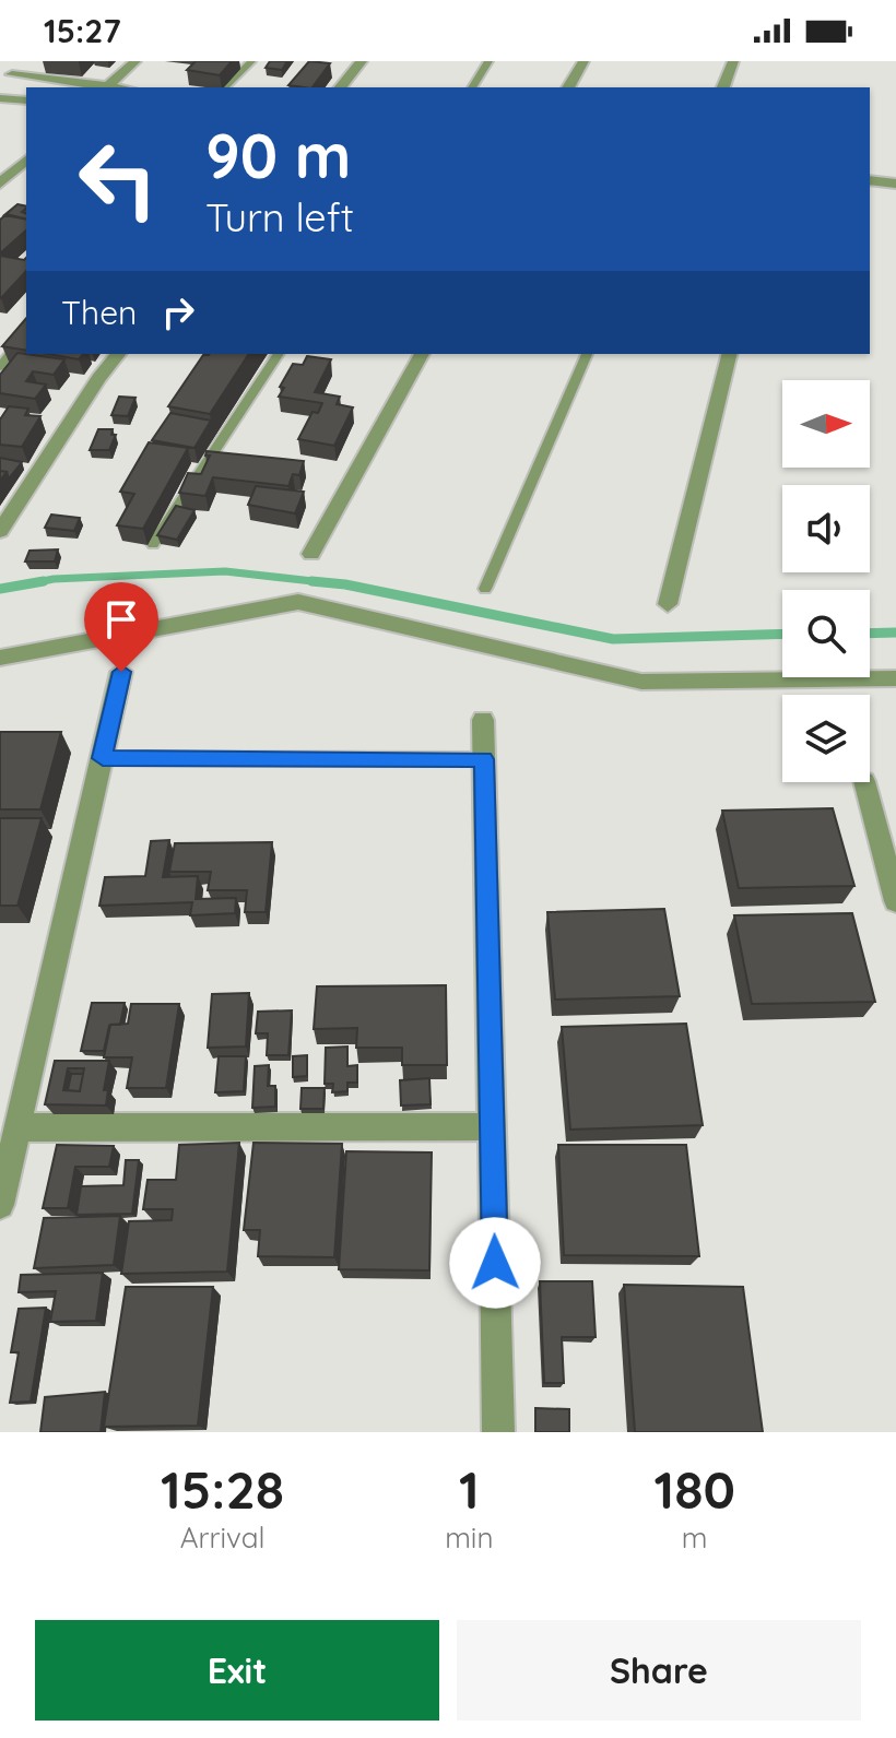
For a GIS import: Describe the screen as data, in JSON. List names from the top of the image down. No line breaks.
{"north":"right","page":{"status":"15:27","turn":["90 m","Turn left"],"then":"Then","eta":["15:28","Arrival","1","min","180","m"],"buttons":["Exit","Share"]}}
